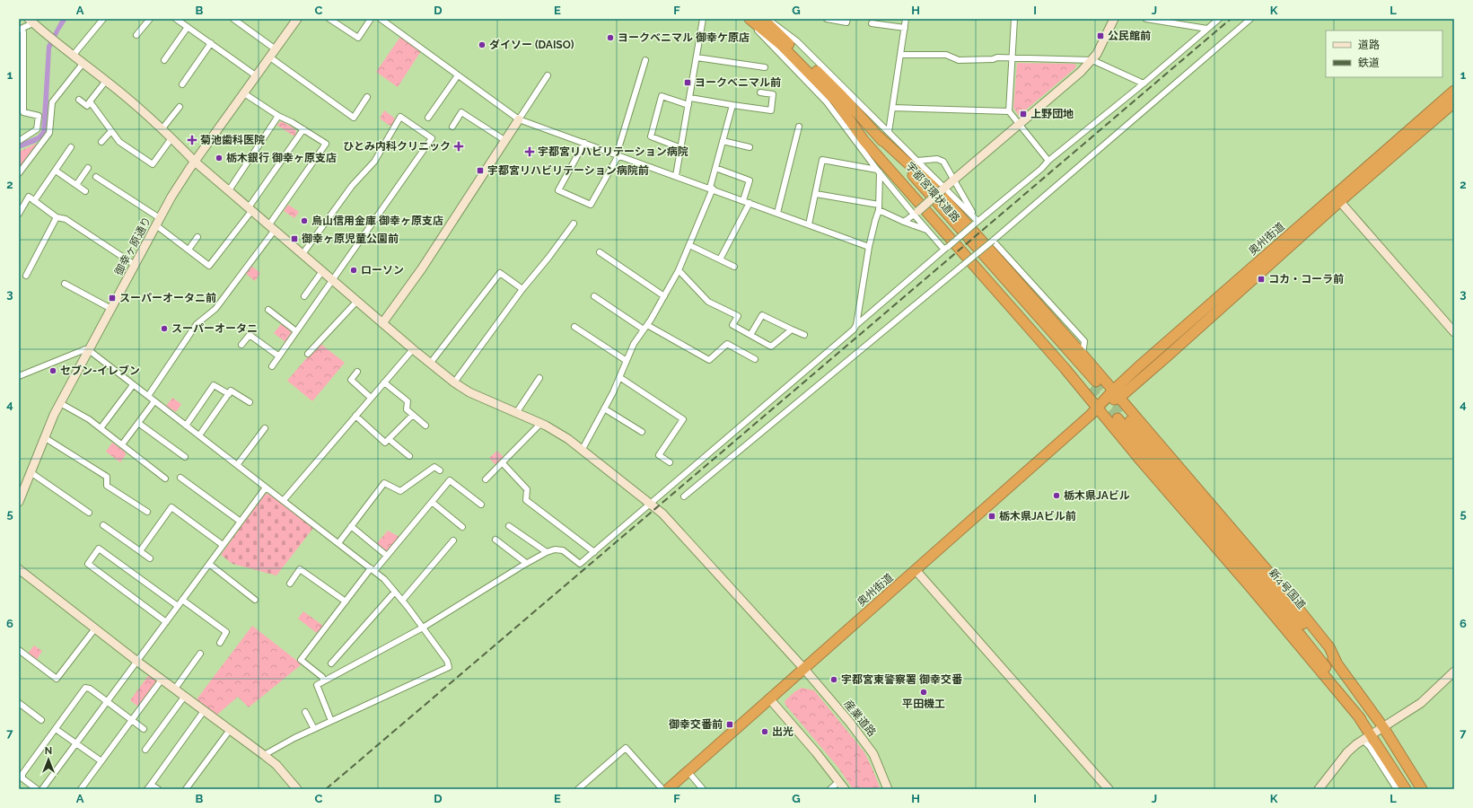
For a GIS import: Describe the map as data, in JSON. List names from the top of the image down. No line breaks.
{"streets":{"highway":["宇都宮環状道路","奥州街道","新4号国道"],"street":["御幸ヶ原通り","産業道路"]},"crossings":[["奥州街道","産業道路"],["御幸ヶ原通り","産業道路"]],"places":{"transit":["公民館前","ヨークベニマル前","上野団地","宇都宮リハビリテーション病院前","御幸ヶ原児童公園前","コカ・コーラ前","スーパーオータニ前","栃木県JAビル前","御幸交番前"],"other":["ヨークベニマル 御幸ケ原店","ダイソー (DAISO)","栃木銀行 御幸ヶ原支店","烏山信用金庫 御幸ヶ原支店","ローソン","スーパーオータニ","セブン-イレブン","栃木県JAビル","宇都宮東警察署 御幸交番","平田機工","出光"],"health":["菊池歯科医院","ひとみ内科クリニック","宇都宮リハビリテーション病院"]},"legend":["道路","鉄道"],"north":"top","grid":{"columns":["A","B","C","D","E","F","G","H","I","J","K","L"],"rows":["1","2","3","4","5","6","7"]}}
